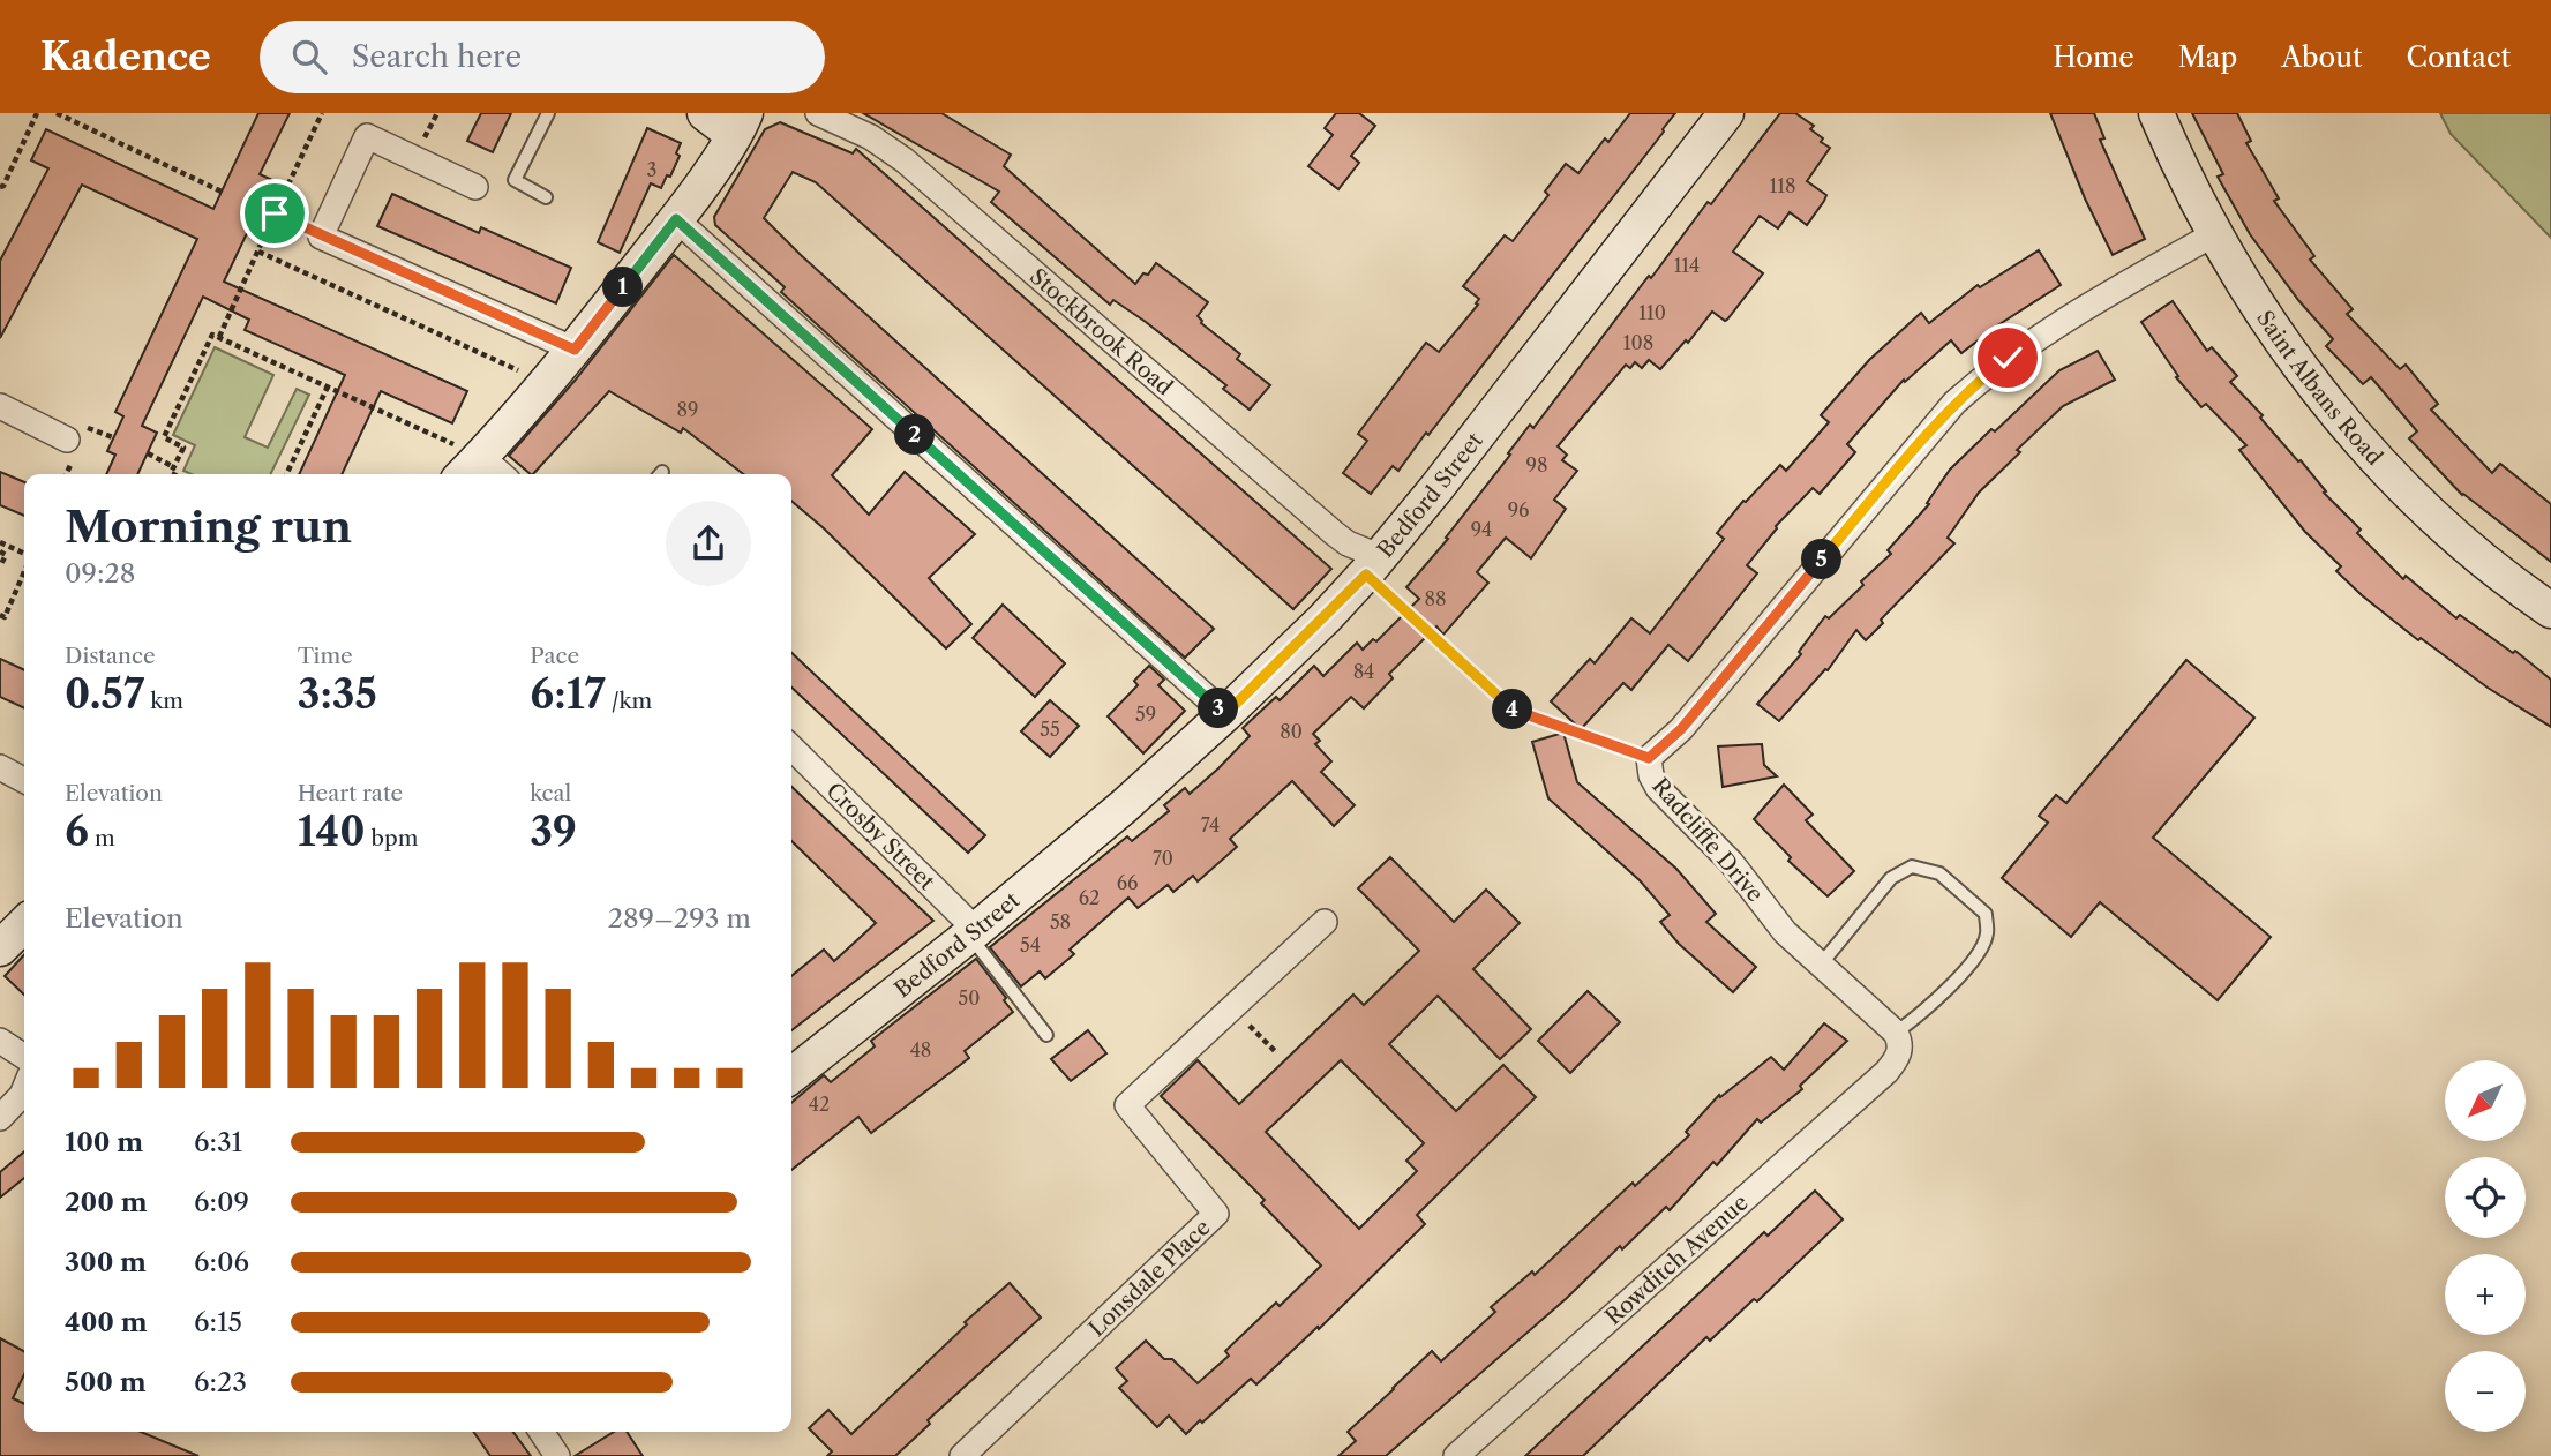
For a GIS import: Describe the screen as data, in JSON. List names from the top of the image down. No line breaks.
{"streets":{"street":["Stockbrook Road","Saint Albans Road","Bedford Street","Crosby Street","Radcliffe Drive","Rowditch Avenue","Lonsdale Place"]},"crossings":[["Stockbrook Road","Bedford Street"],["Saint Albans Road","Radcliffe Drive"],["Bedford Street","Crosby Street"],["Radcliffe Drive","Rowditch Avenue"]],"house_numbers":["3","118","114","110","108","89","98","96","94","88","84","59","55","80","74","70","66","62","58","54","50","48","42"],"north":"bottom left","page":{"header":"Kadence","search":"Search here","nav":["Home","Map","About","Contact"],"pins":["1","2","5","3","4"],"heading":["Morning run","09:28"],"stats":[["Distance","0.57 km"],["Time","3:35"],["Pace","6:17 /km"],["Elevation","6 m"],["Heart rate","140 bpm"],["kcal","39"]],"chart":["Elevation","289–293 m"],"map_buttons":["+","−"],"list":[{"name":"100 m","note":"6:31"},{"name":"200 m","note":"6:09"},{"name":"300 m","note":"6:06"},{"name":"400 m","note":"6:15"},{"name":"500 m","note":"6:23"}]}}
